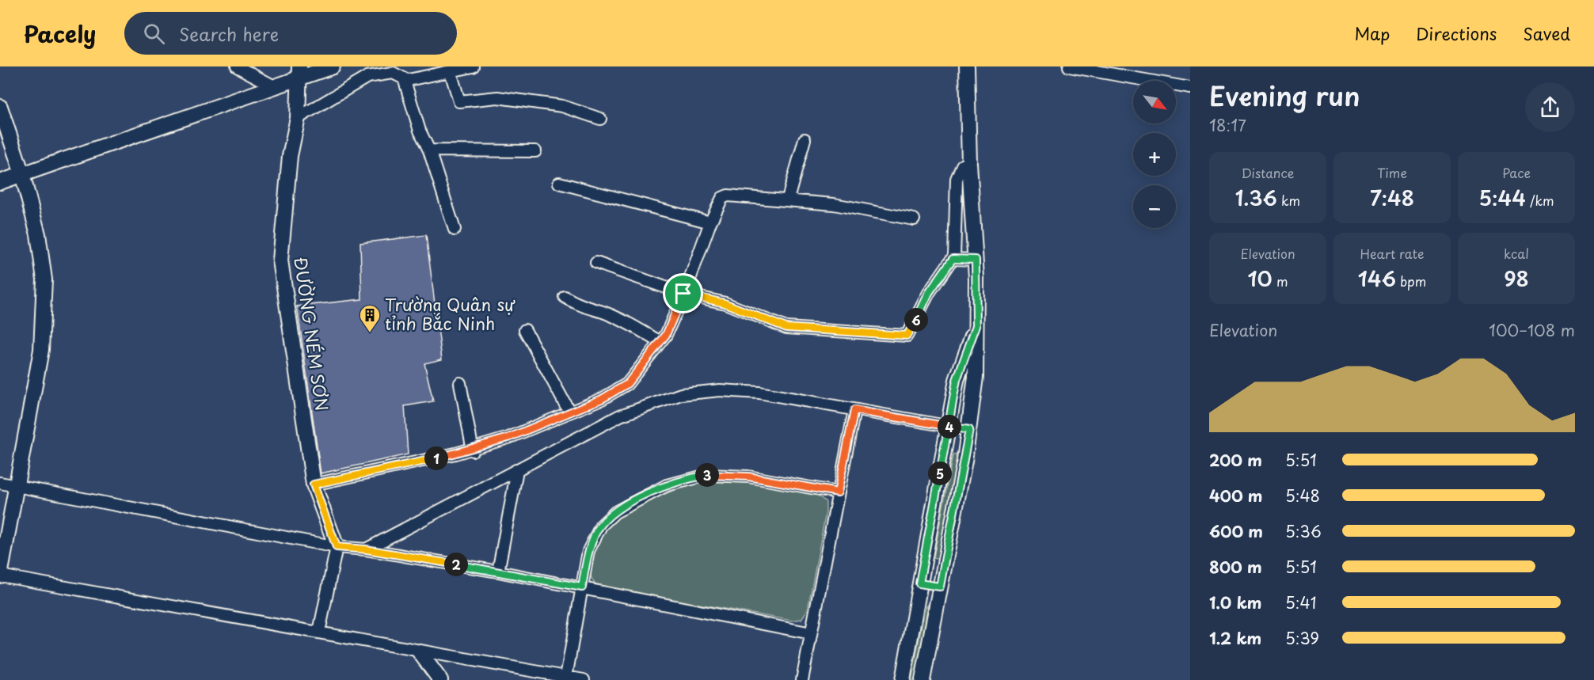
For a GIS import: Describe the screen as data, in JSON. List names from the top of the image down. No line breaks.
{"streets":{"street":["ĐƯỜNG NÉM SƠN"]},"places":{"building":["Trường Quân sự tỉnh Bắc Ninh"]},"north":"bottom right","page":{"header":"Pacely","search":"Search here","nav":["Map","Directions","Saved"],"heading":["Evening run","18:17"],"map_buttons":["+","−"],"stats":[["Distance","1.36 km"],["Time","7:48"],["Pace","5:44 /km"],["Elevation","10 m"],["Heart rate","146 bpm"],["kcal","98"]],"pins":["6","4","1","5","3","2"],"chart":["Elevation","100–108 m"],"list":[{"name":"200 m","note":"5:51"},{"name":"400 m","note":"5:48"},{"name":"600 m","note":"5:36"},{"name":"800 m","note":"5:51"},{"name":"1.0 km","note":"5:41"},{"name":"1.2 km","note":"5:39"}]}}
